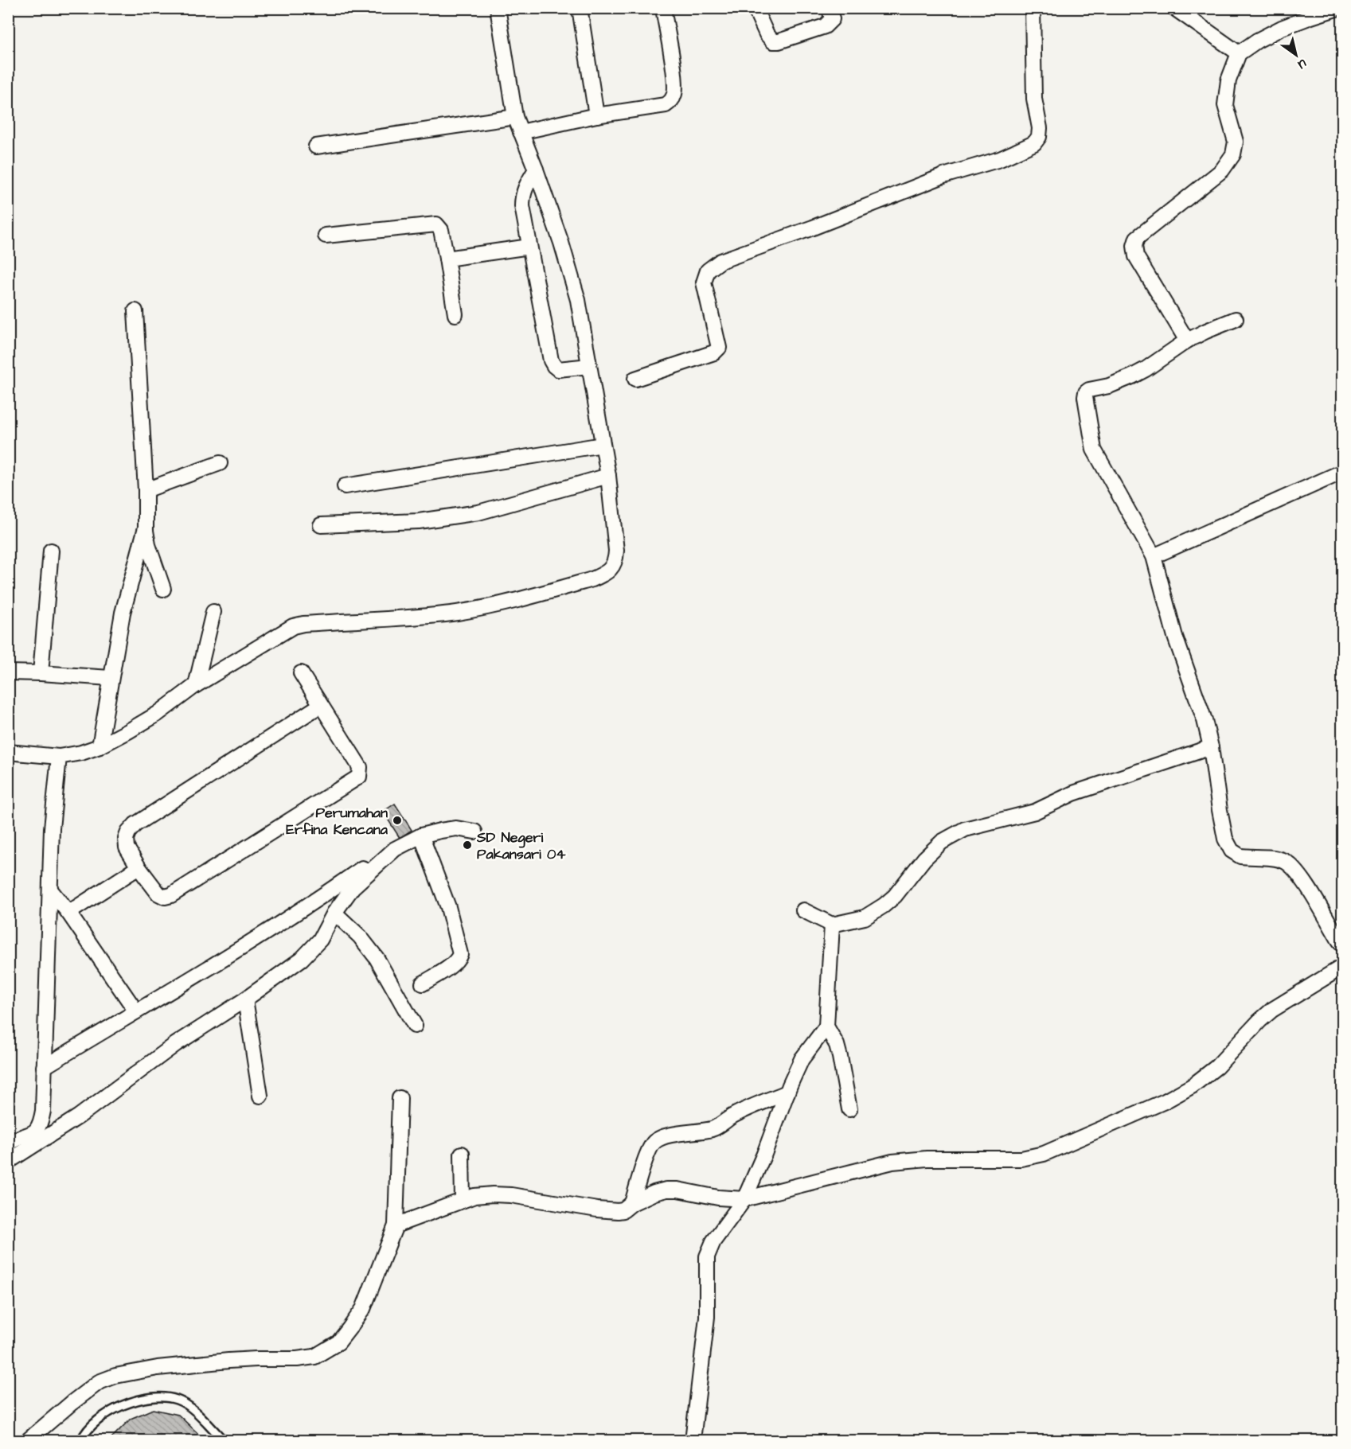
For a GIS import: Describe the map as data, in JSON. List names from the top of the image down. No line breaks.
{"places":["Perumahan Erfina Kencana","SD Negeri Pakansari 04"],"north":"bottom right"}
